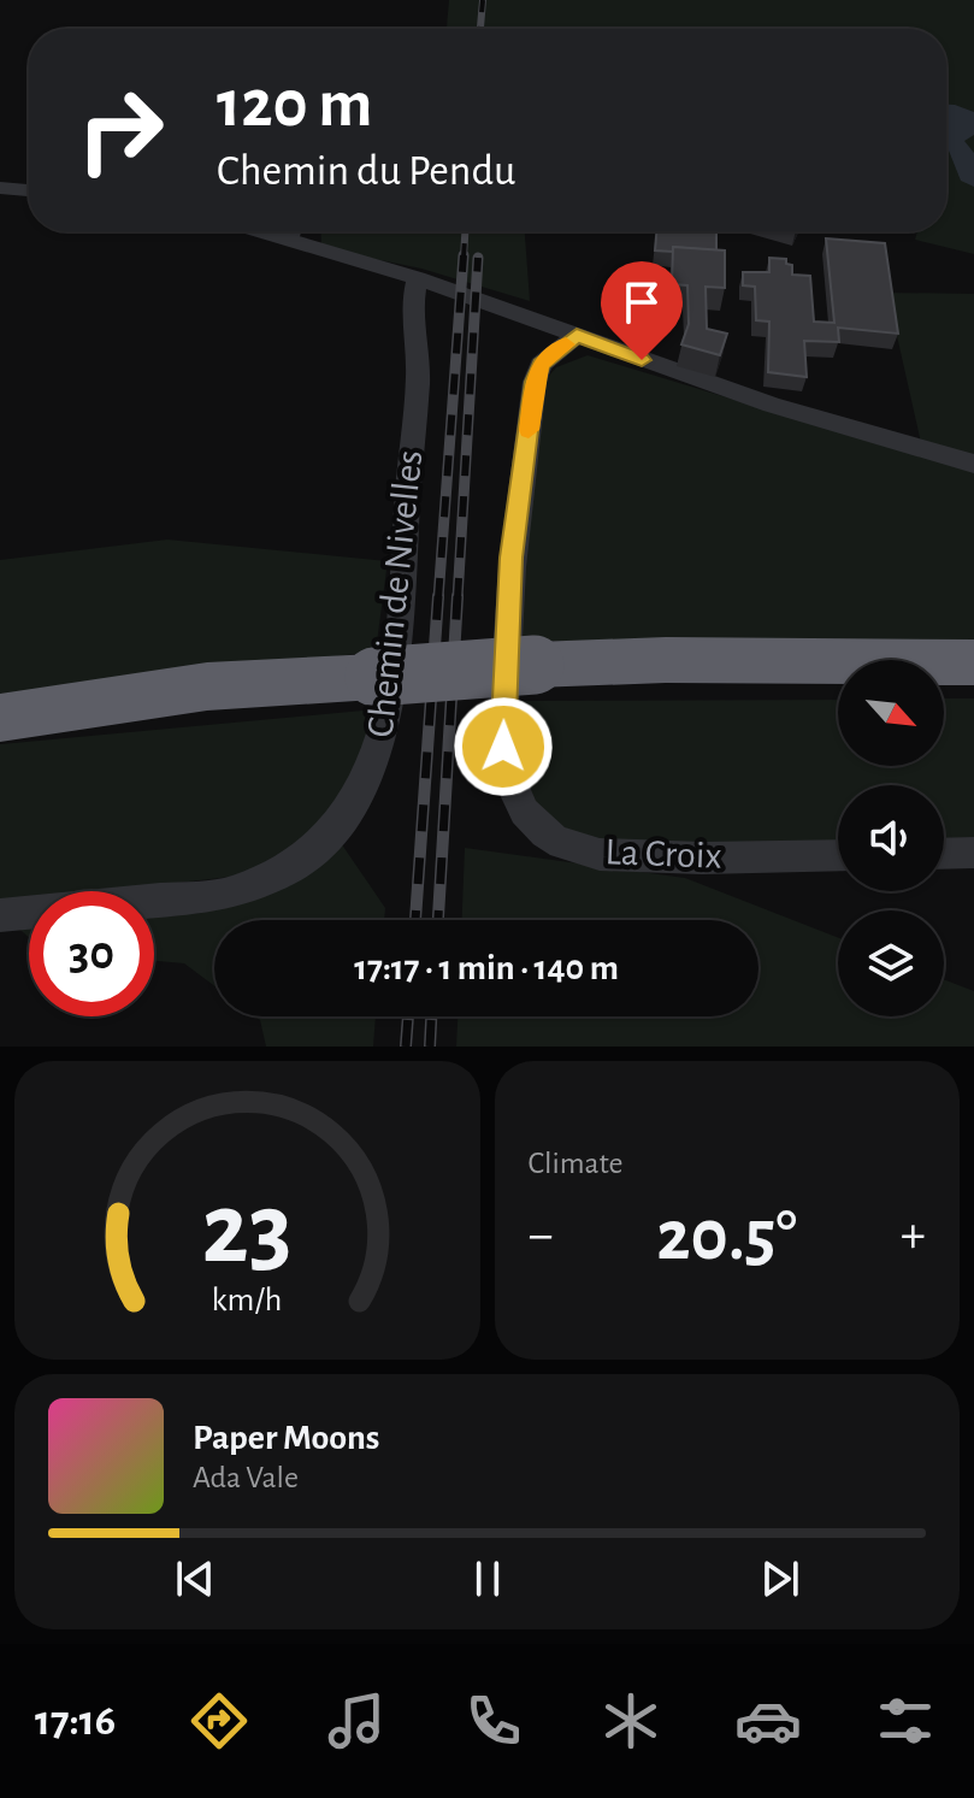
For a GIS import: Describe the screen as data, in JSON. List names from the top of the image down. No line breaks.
{"streets":{"street":["Chemin de Nivelles","La Croix"]},"north":"bottom right","page":{"turn":["120 m","Chemin du Pendu"],"limit":"30","trip":"17:17 · 1 min · 140 m","tile":"Climate","heat":["−","20.5°","+"],"song":["Paper Moons","Ada Vale"],"tabs":"17:16","gauge":["23","km/h"]}}
